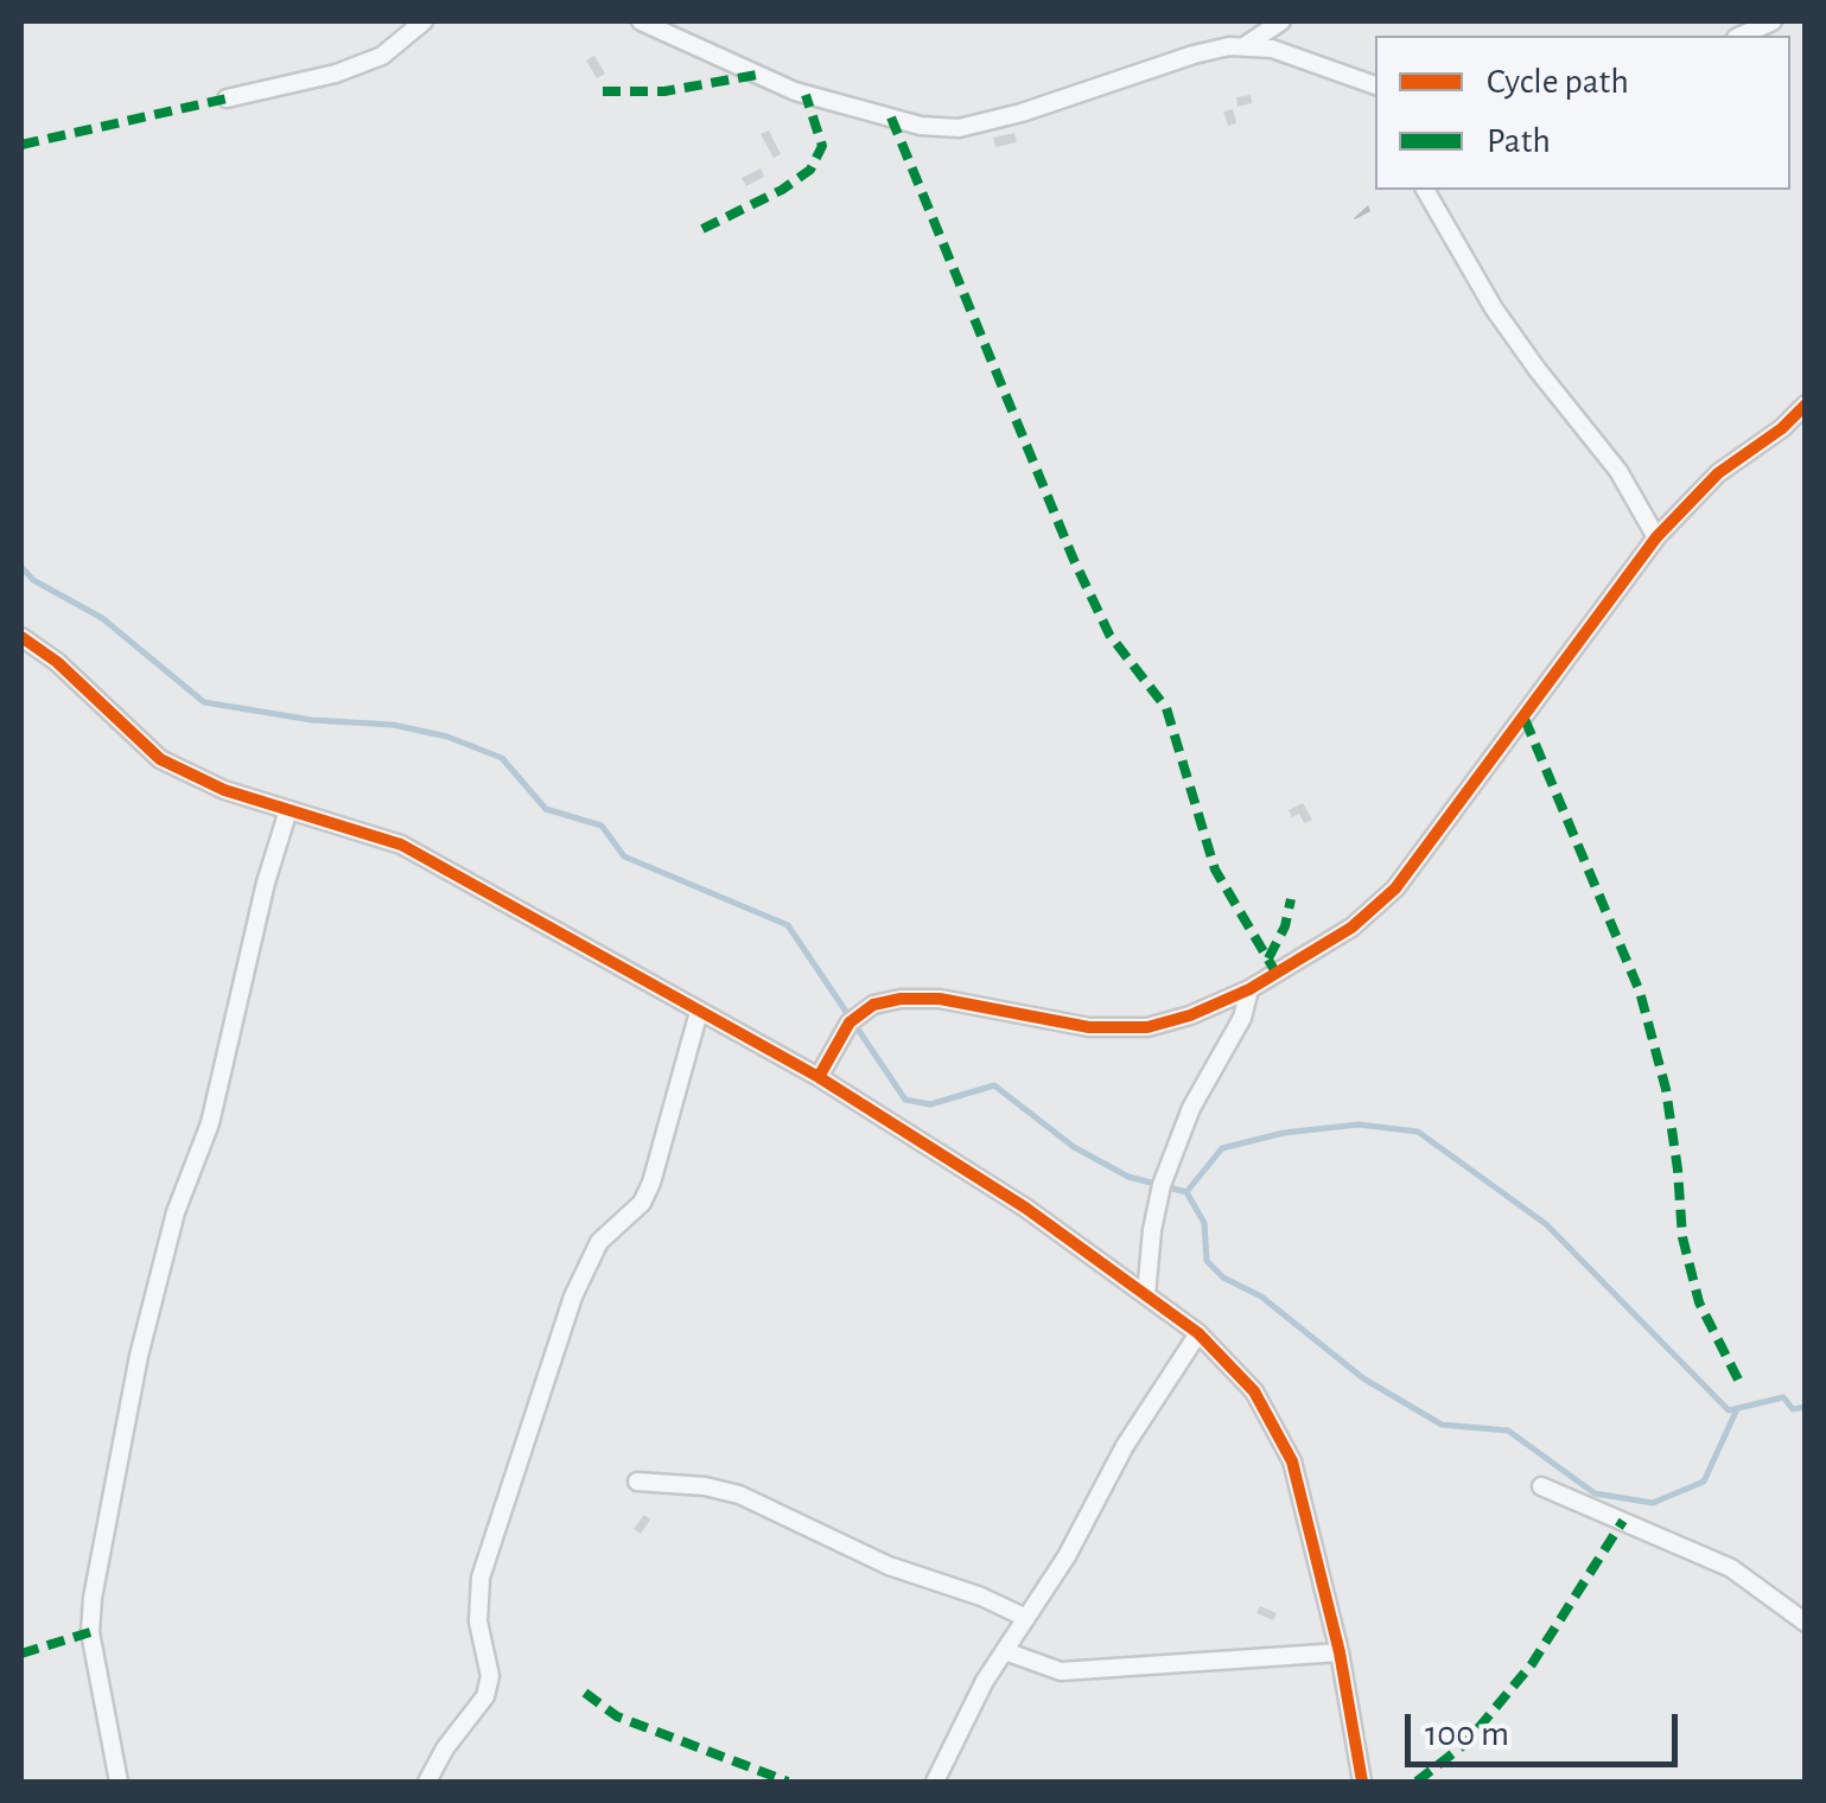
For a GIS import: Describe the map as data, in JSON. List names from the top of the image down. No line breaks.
{"legend":["Cycle path","Path"],"scale_bar":"100 m"}
